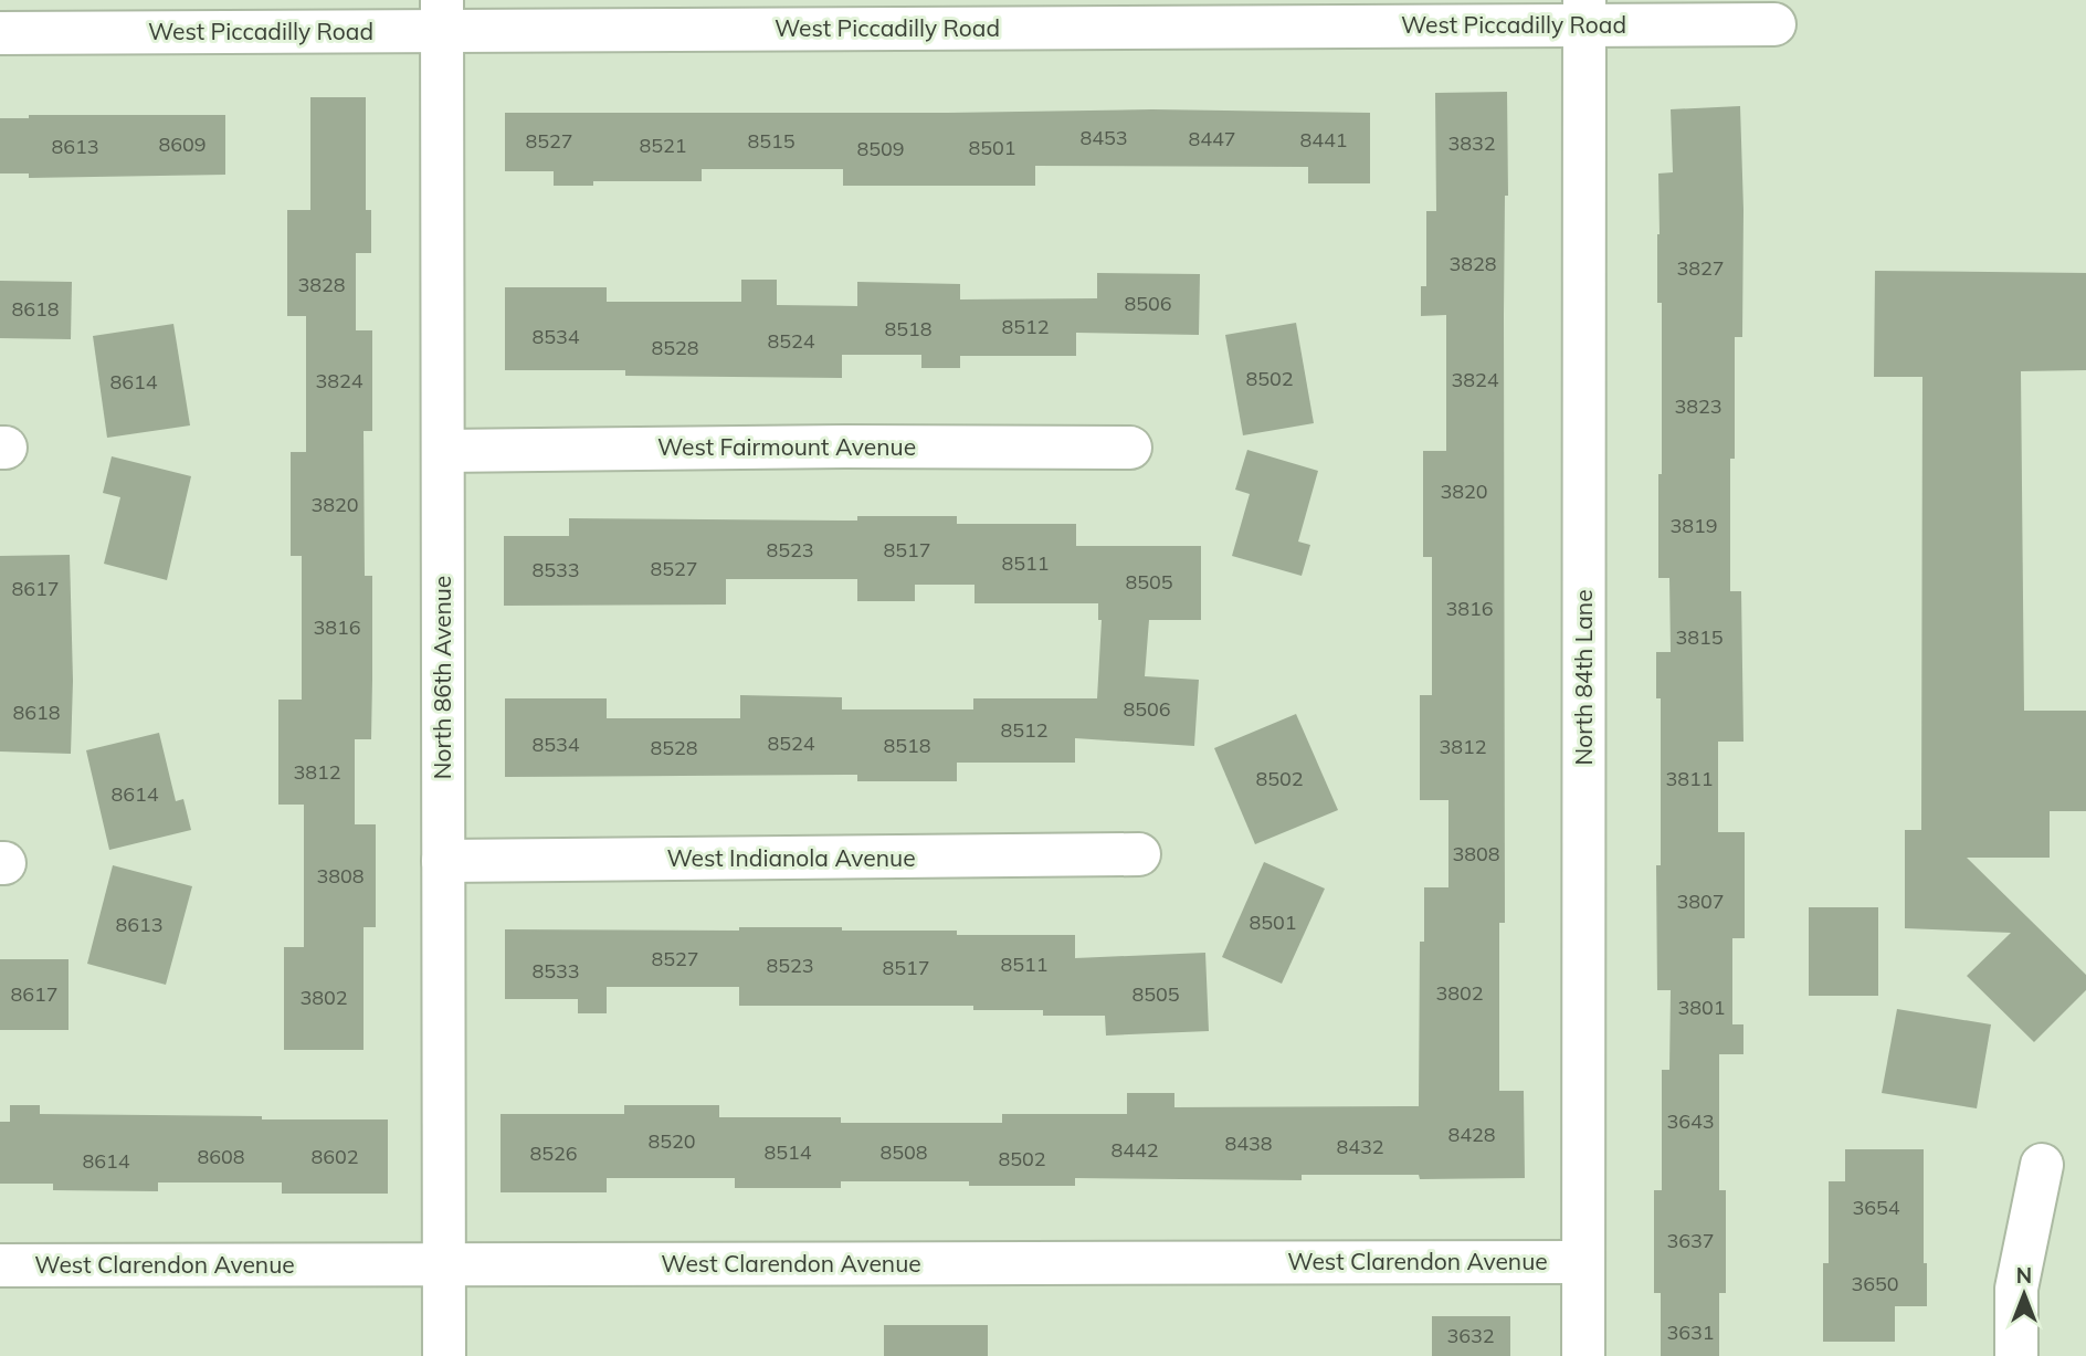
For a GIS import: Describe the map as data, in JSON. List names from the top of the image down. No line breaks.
{"streets":{"street":["West Piccadilly Road","West Fairmount Avenue","North 86th Avenue","North 84th Lane","West Indianola Avenue","West Clarendon Avenue"]},"crossings":[["West Piccadilly Road","North 86th Avenue"],["West Piccadilly Road","North 84th Lane"],["West Fairmount Avenue","North 86th Avenue"],["North 86th Avenue","West Indianola Avenue"],["North 86th Avenue","West Clarendon Avenue"],["North 84th Lane","West Clarendon Avenue"]],"house_numbers":["8453","8447","8441","8527","8515","3832","8609","8521","8613","8501","8509","3828","3827","3828","8506","8618","8512","8518","8534","8524","8528","8502","3824","3824","8614","3823","3820","3820","3819","8523","8517","8511","8527","8533","8505","8617","3816","3816","3815","8506","8618","8512","8524","8534","8518","3812","8528","3812","8502","3811","8614","3808","3808","3807","8501","8613","8527","8511","8523","8517","8533","3802","8617","8505","3802","3801","3643","8428","8520","8438","8432","8442","8514","8508","8526","8608","8602","8502","8614","3654","3637","3650","3631","3632"],"north":"top"}
